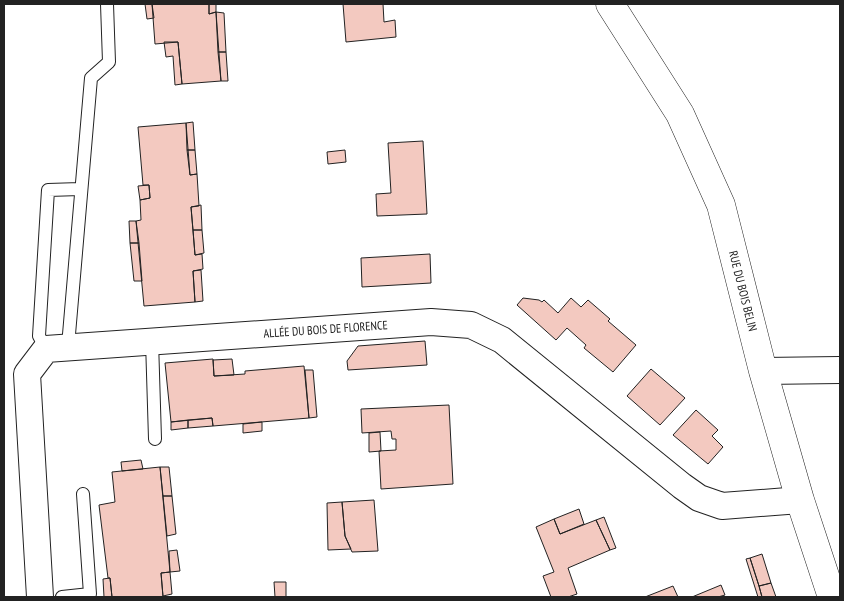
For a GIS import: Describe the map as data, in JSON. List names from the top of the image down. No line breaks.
{"streets":{"street":["RUE DU BOIS BELIN","ALLÉE DU BOIS DE FLORENCE"]},"crossings":[["RUE DU BOIS BELIN","ALLÉE DU BOIS DE FLORENCE"]]}
